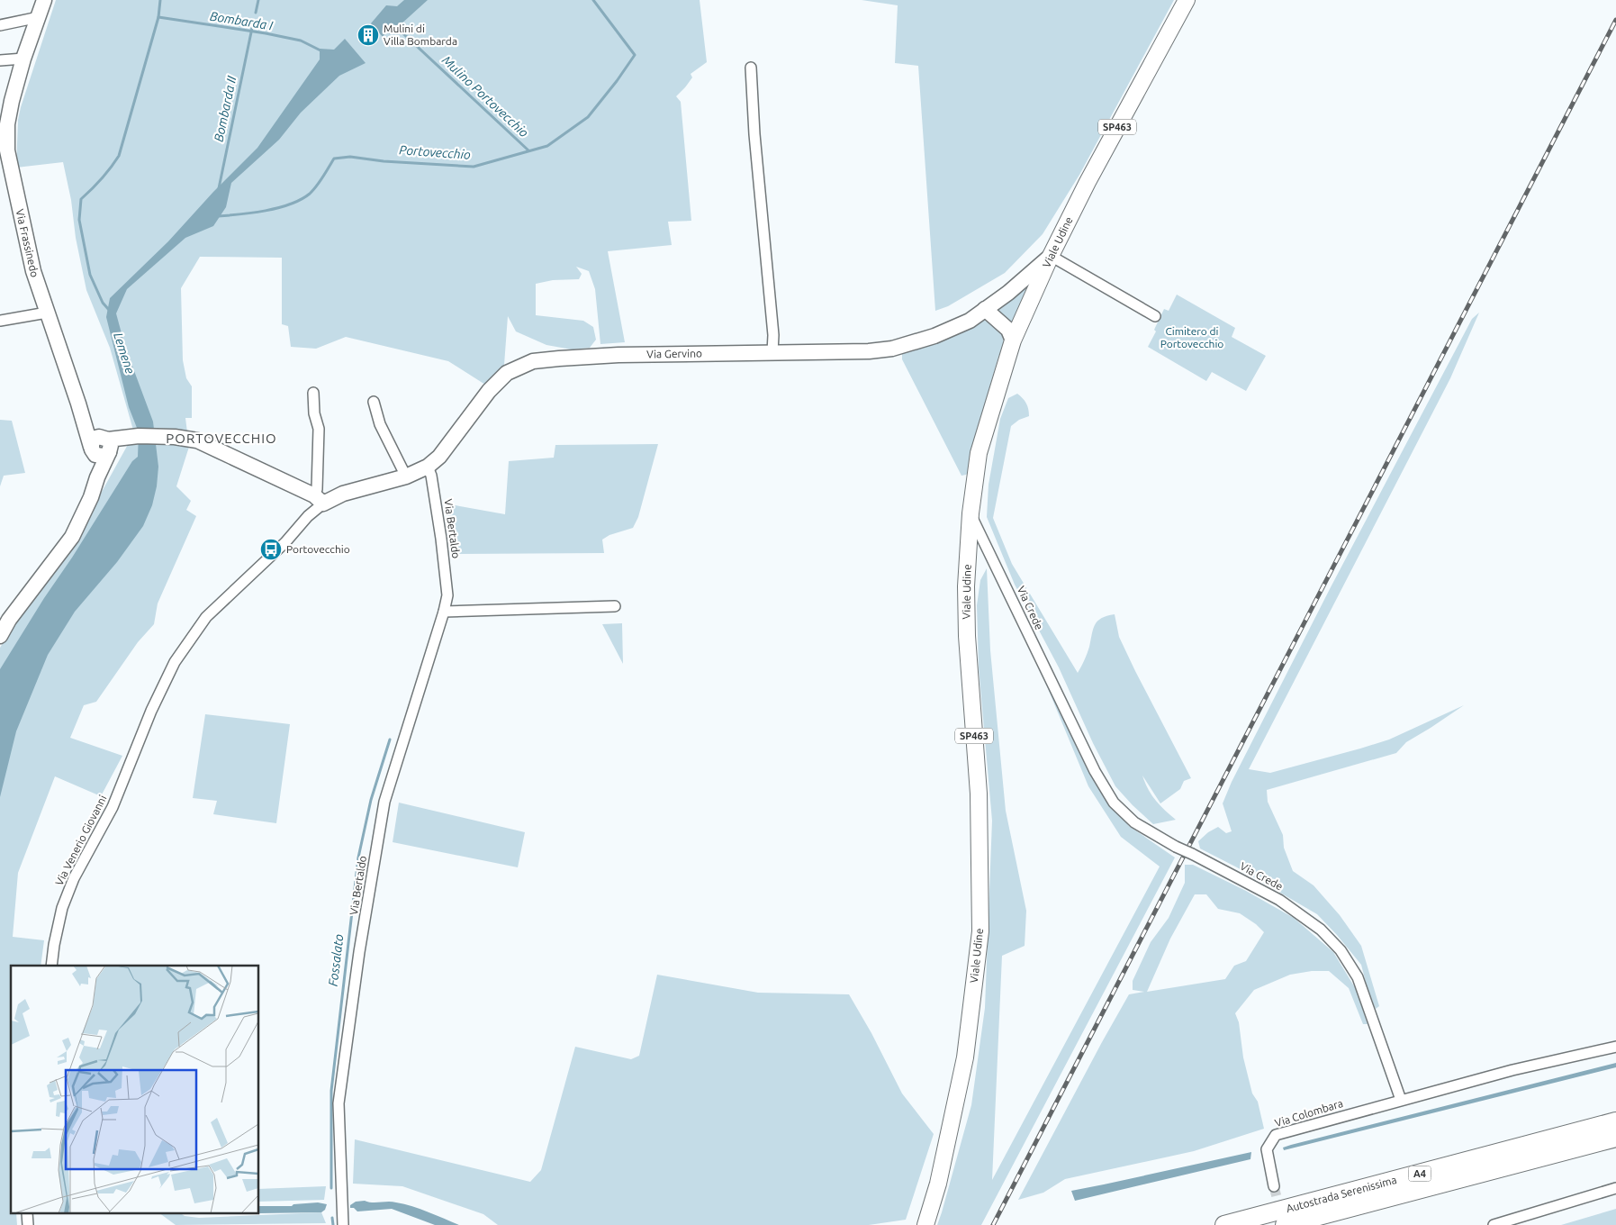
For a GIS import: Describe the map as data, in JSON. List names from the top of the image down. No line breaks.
{"streets":{"highway":["A4","Autostrada Serenissima"],"main road":["SP463","Viale Udine"],"street":["Via Frassinedo","Via Gervino","Via Bertaldo","Via Crede","Via Venerio Giovanni","Via Colombara"]},"crossings":[["Viale Udine","Via Gervino"],["Viale Udine","Via Crede"],["Via Gervino","Via Bertaldo"],["Via Gervino","Via Venerio Giovanni"],["Via Crede","Via Colombara"]],"districts":["PORTOVECCHIO"],"water":["Bombarda I","Mulino Portovecchio","Bombarda II","Portovecchio","Lemene","Fossalato"],"parks":["Cimitero di Portovecchio"],"places":{"building":["Mulini di Villa Bombarda"],"bus stop":["Portovecchio"]}}
